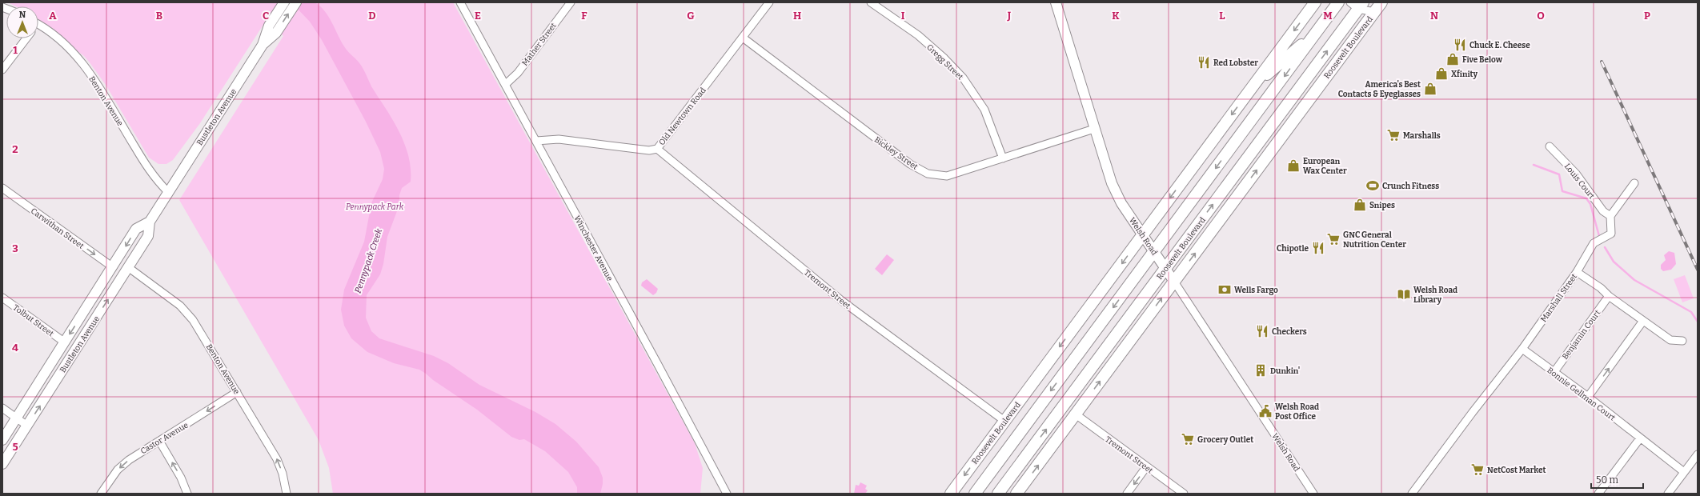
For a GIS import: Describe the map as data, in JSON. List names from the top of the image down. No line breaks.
{"streets":{"highway":["Roosevelt Boulevard"],"main road":["Bustleton Avenue","Welsh Road"],"street":["Mather Street","Gregg Street","Benton Avenue","Old Newtown Road","Bickley Street","Louis Court","Carwithan Street","Winchester Avenue","Tremont Street","Marshall Street","Tolbut Street","Benjamin Court","Bonnie Gellman Court","Castor Avenue"]},"crossings":[["Mather Street","Winchester Avenue"],["Roosevelt Boulevard","Welsh Road"],["Roosevelt Boulevard","Tremont Street"],["Gregg Street","Bickley Street"],["Benton Avenue","Bustleton Avenue"],["Benton Avenue","Castor Avenue"],["Old Newtown Road","Bickley Street"],["Old Newtown Road","Winchester Avenue"],["Old Newtown Road","Tremont Street"],["Bustleton Avenue","Carwithan Street"],["Bustleton Avenue","Tolbut Street"],["Bickley Street","Welsh Road"],["Louis Court","Marshall Street"],["Marshall Street","Bonnie Gellman Court"],["Benjamin Court","Bonnie Gellman Court"]],"one_way":["Carwithan Street","Castor Avenue"],"water":["Pennypack Creek"],"parks":["Pennypack Park"],"places":{"restaurant":["Chuck E. Cheese","Red Lobster","Chipotle","Checkers"],"shop":["Five Below","Xfinity","America's Best Contacts & Eyeglasses","European Wax Center","Snipes"],"supermarket":["Marshalls","GNC General Nutrition Center","Grocery Outlet","NetCost Market"],"sports":["Crunch Fitness"],"bank":["Wells Fargo"],"library":["Welsh Road Library"],"building":["Dunkin'"],"public building":["Welsh Road Post Office"]},"scale_bar":"50 m","north":"top","grid":{"columns":["A","B","C","D","E","F","G","H","I","J","K","L","M","N","O","P"],"rows":["1","2","3","4","5"]}}
